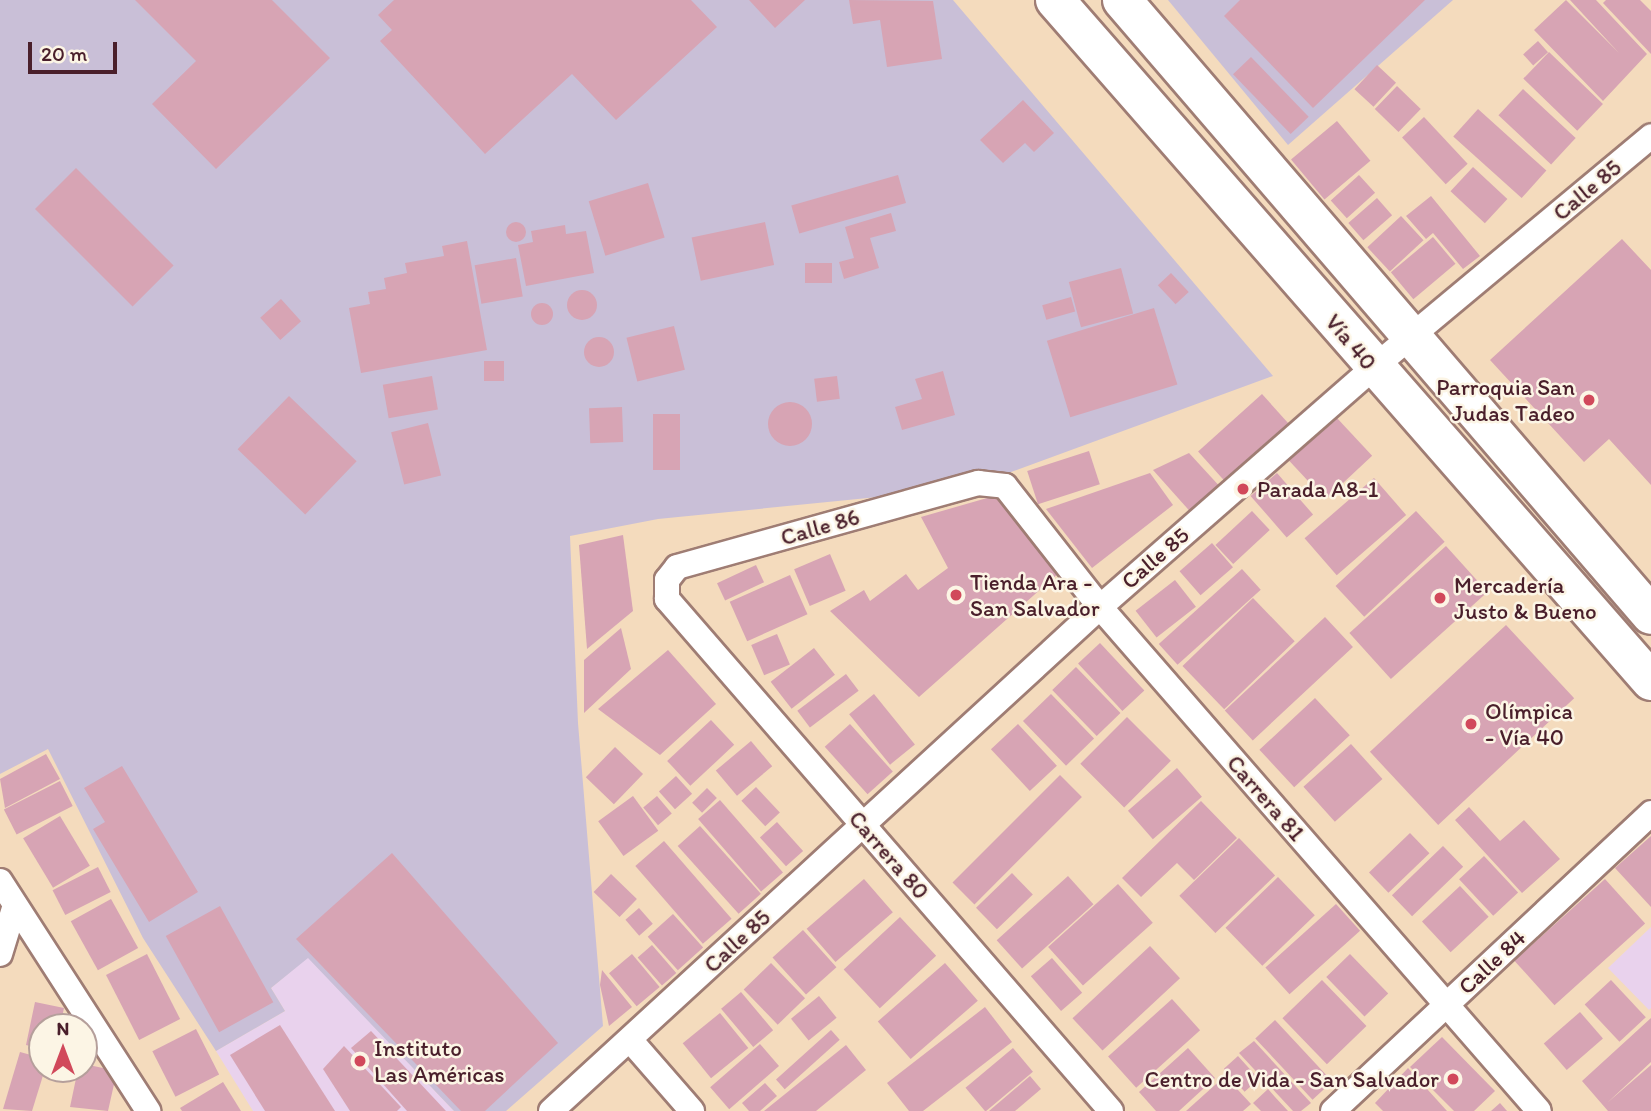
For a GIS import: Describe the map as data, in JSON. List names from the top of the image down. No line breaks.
{"streets":{"highway":["Vía 40"],"street":["Calle 85","Calle 86","Carrera 81","Carrera 80","Calle 84"]},"crossings":[["Calle 85","Vía 40"],["Calle 85","Carrera 81"],["Calle 85","Carrera 80"],["Calle 86","Carrera 81"],["Calle 86","Carrera 80"],["Carrera 81","Calle 84"]],"places":["Parroquia San Judas Tadeo","Parada A8-1","Tienda Ara - San Salvador","Mercadería Justo & Bueno","Olímpica - Vía 40","Instituto Las Américas","Centro de Vida - San Salvador"],"scale_bar":"20 m","north":"top"}
